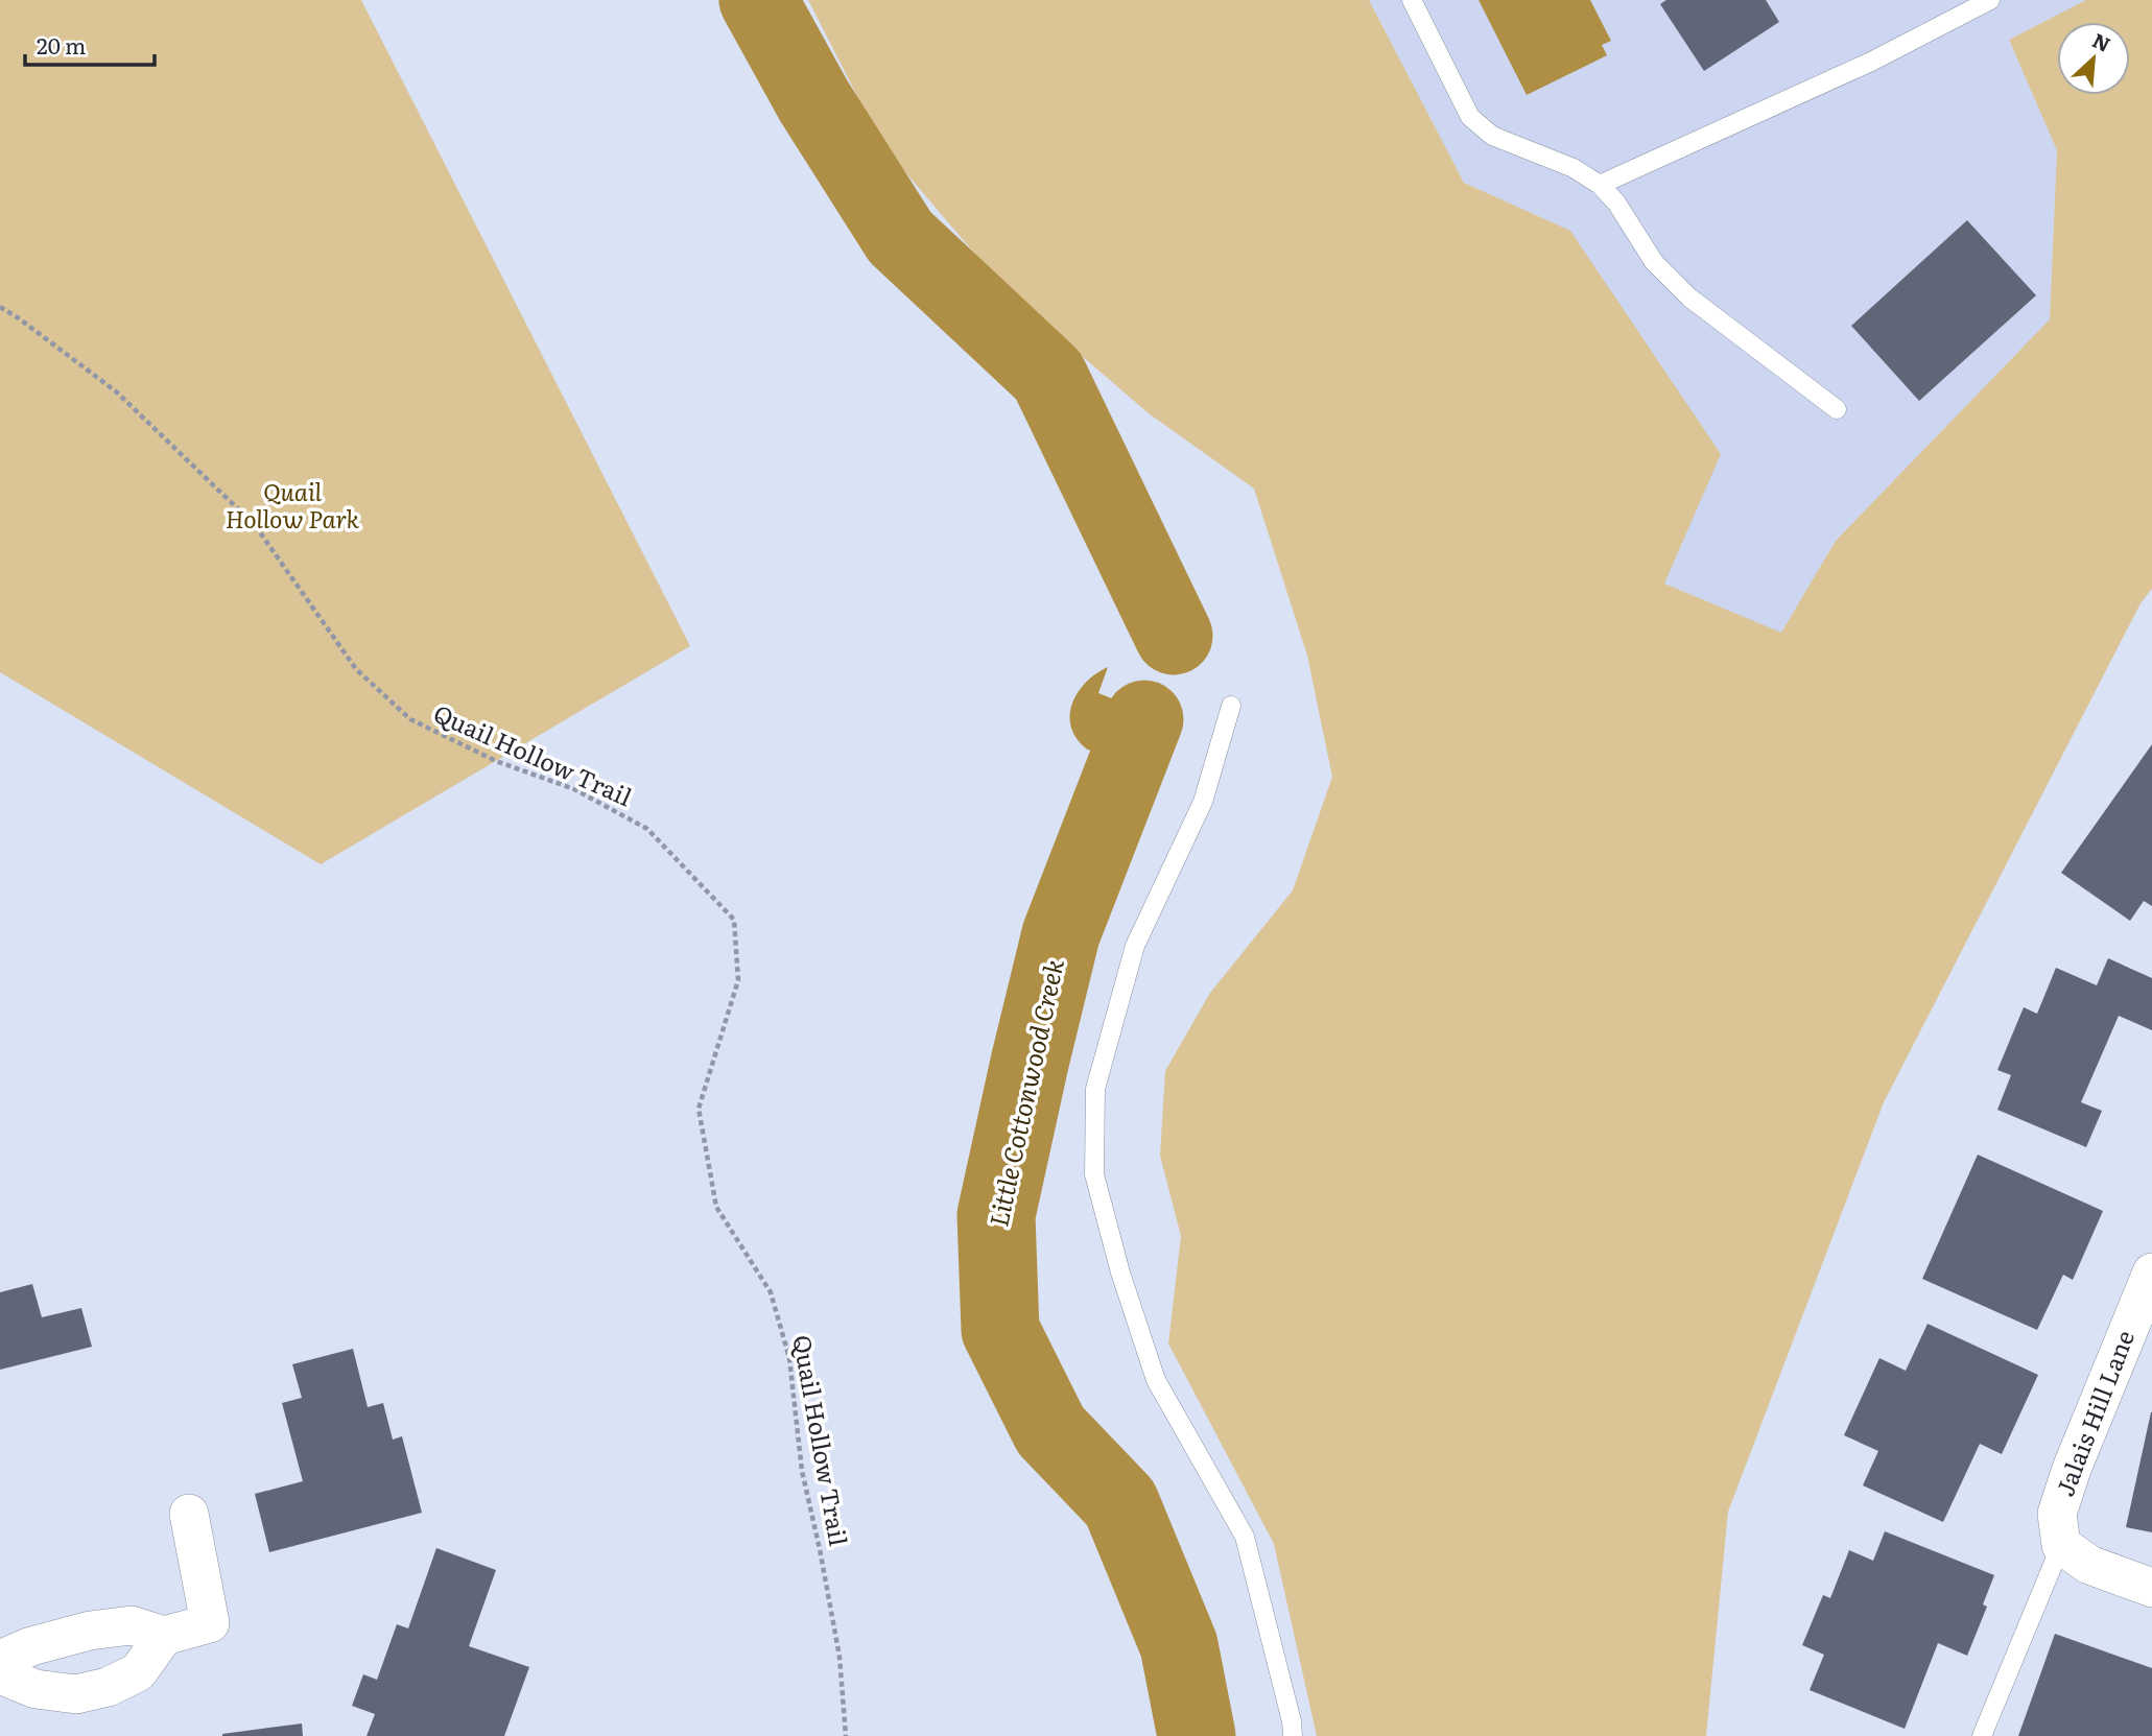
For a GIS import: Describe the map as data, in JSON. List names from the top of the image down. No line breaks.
{"streets":{"street":["Jalais Hill Lane"],"path":["Quail Hollow Trail"]},"water":["Little Cottonwood Creek"],"parks":["Quail Hollow Park"],"scale_bar":"20 m","north":"top right"}
